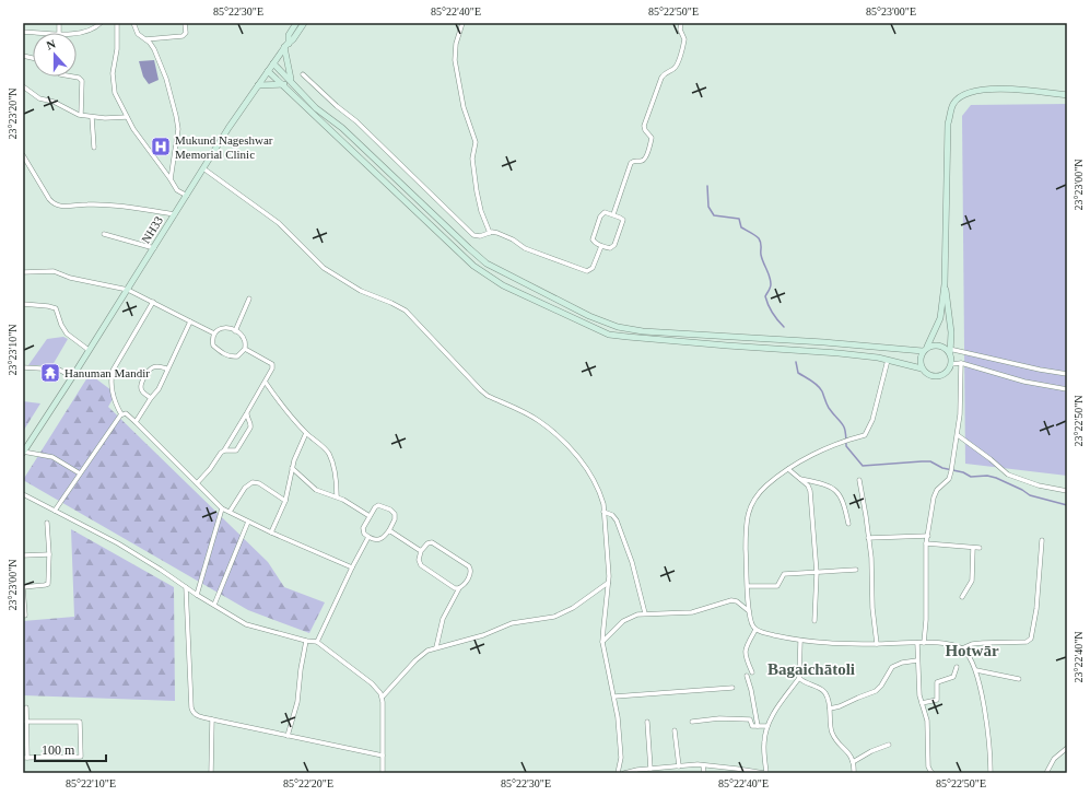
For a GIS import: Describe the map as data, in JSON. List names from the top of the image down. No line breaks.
{"streets":{"main road":["NH33"]},"districts":["Hotwār","Bagaichātoli"],"places":{"hospital":["Mukund Nageshwar Memorial Clinic"],"temple":["Hanuman Mandir"]},"scale_bar":"100 m","north":"top","coordinates":["85°22'30\"E","85°22'40\"E","85°22'50\"E","85°23'00\"E","23°23'20\"N","23°23'00\"N","23°23'10\"N","23°22'50\"N","23°22'40\"N","85°22'10\"E","85°22'20\"E"]}
